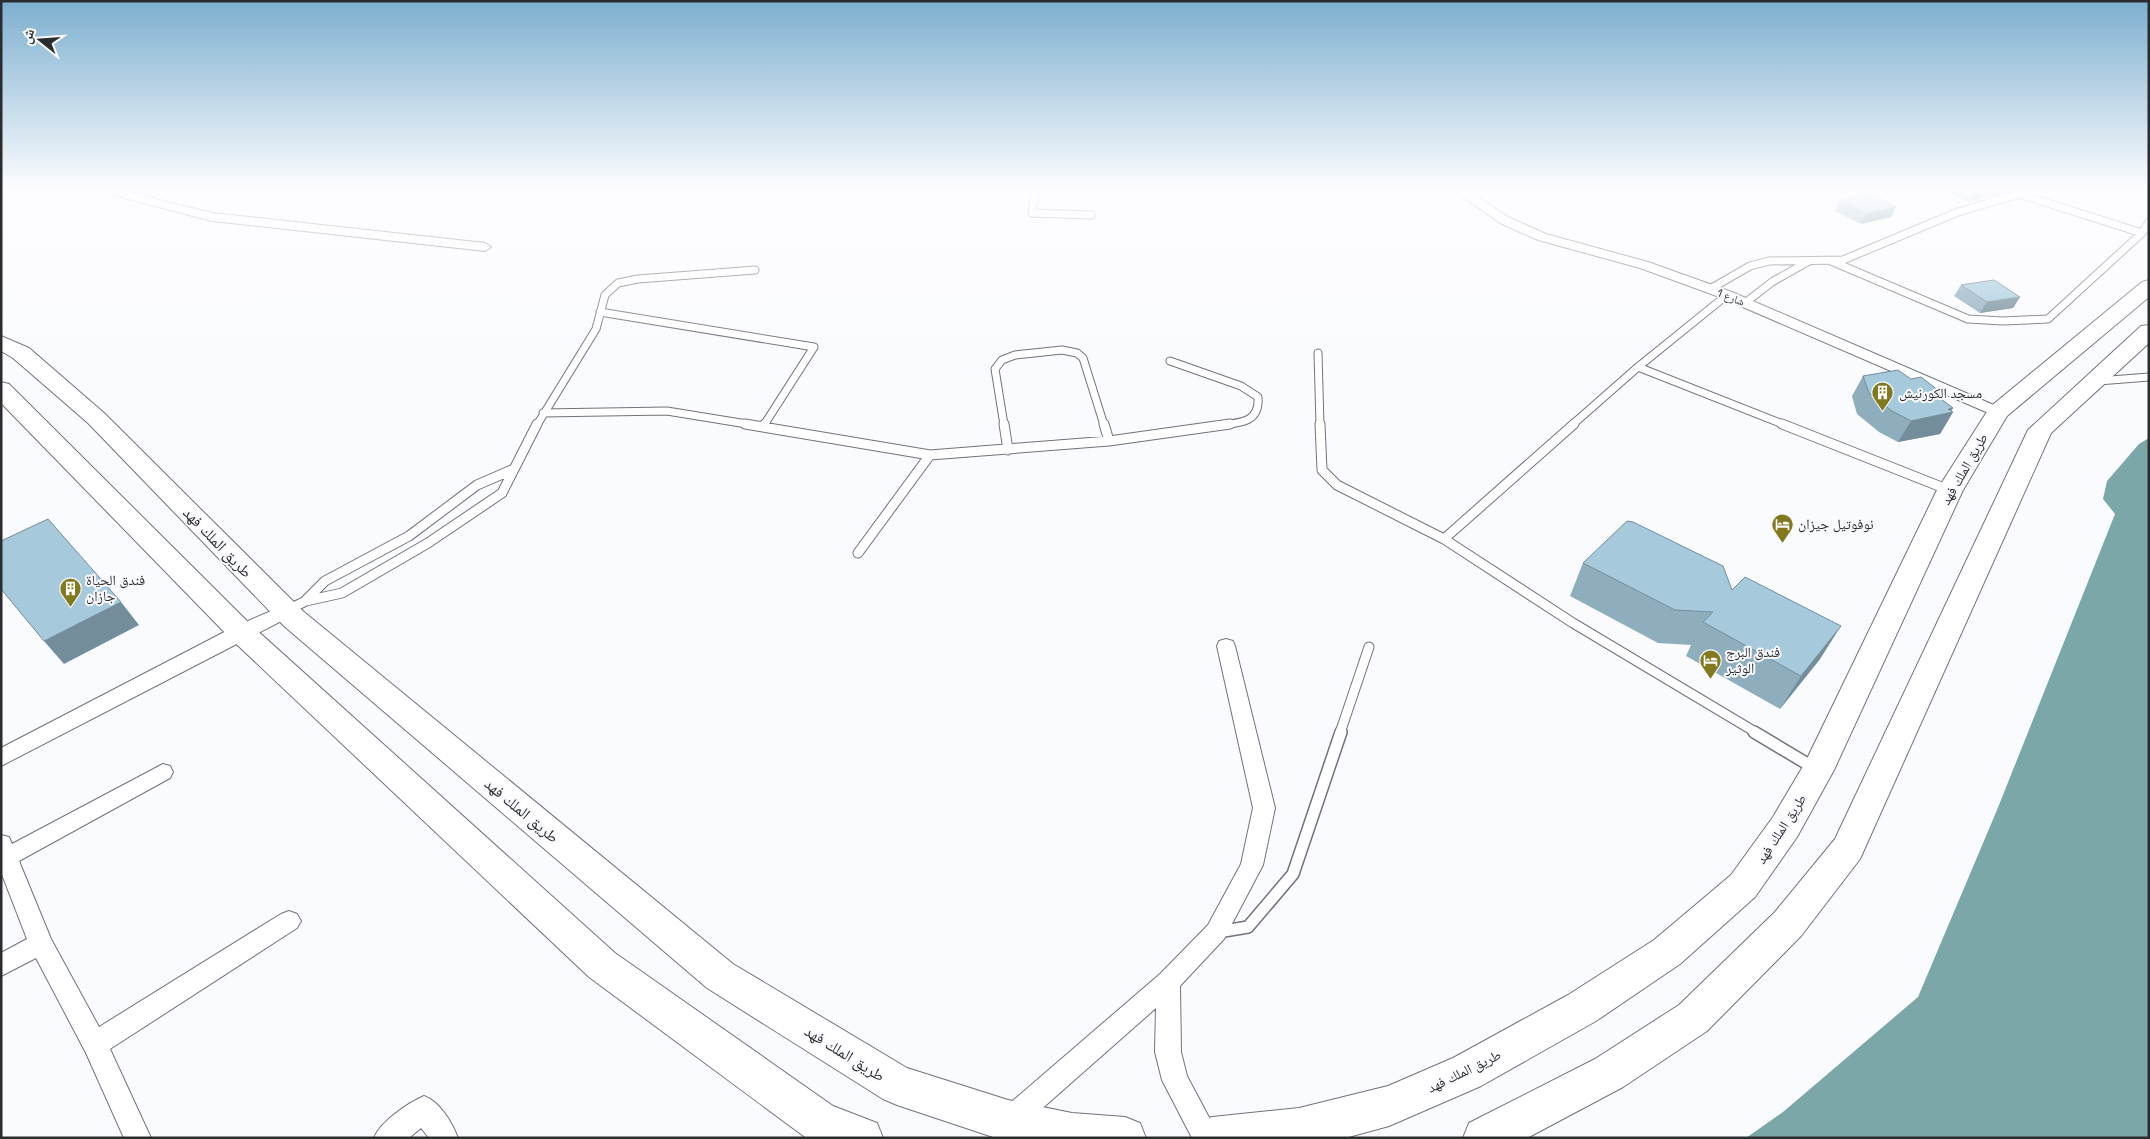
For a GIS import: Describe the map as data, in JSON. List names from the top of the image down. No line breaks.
{"streets":{"main road":["طريق الملك فهد"],"street":["شارع 1"]},"crossings":[["شارع 1","طريق الملك فهد"]],"places":{"building":["مسجد الكورنيش","فندق الحياة جازان"],"hotel":["نوفوتيل جيزان","فندق البرج الوثير"]},"north":"left"}
